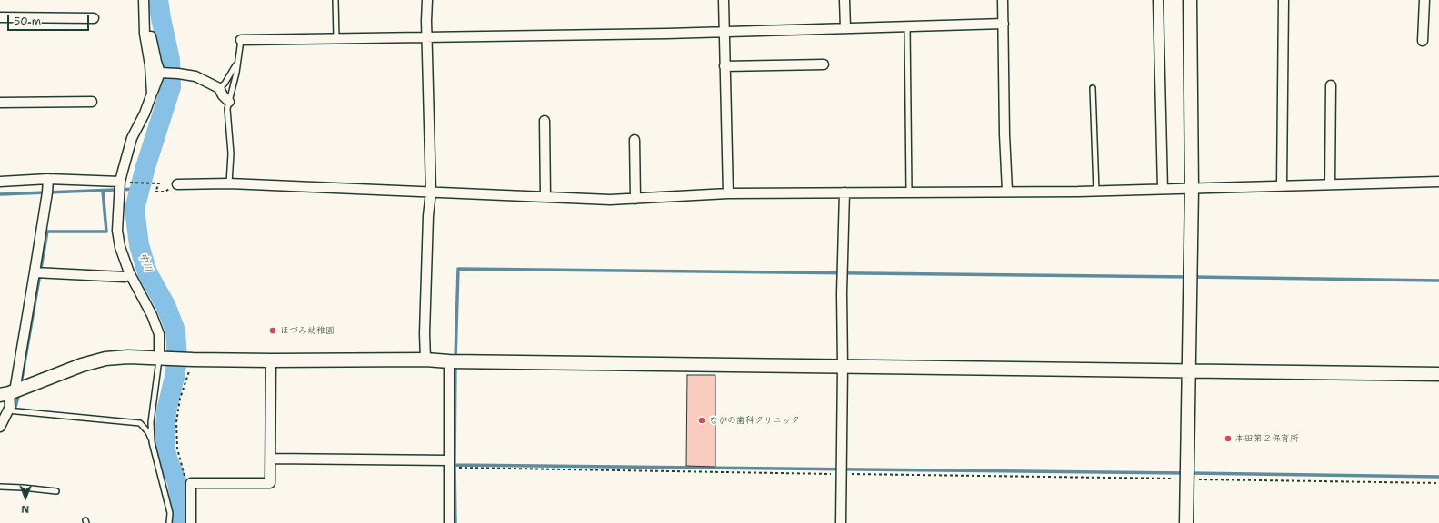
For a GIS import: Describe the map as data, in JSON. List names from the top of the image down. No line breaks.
{"water":["中川"],"places":["ほづみ幼稚園","ながの歯科クリニック","本田第２保育所"],"scale_bar":"50 m","north":"bottom"}
